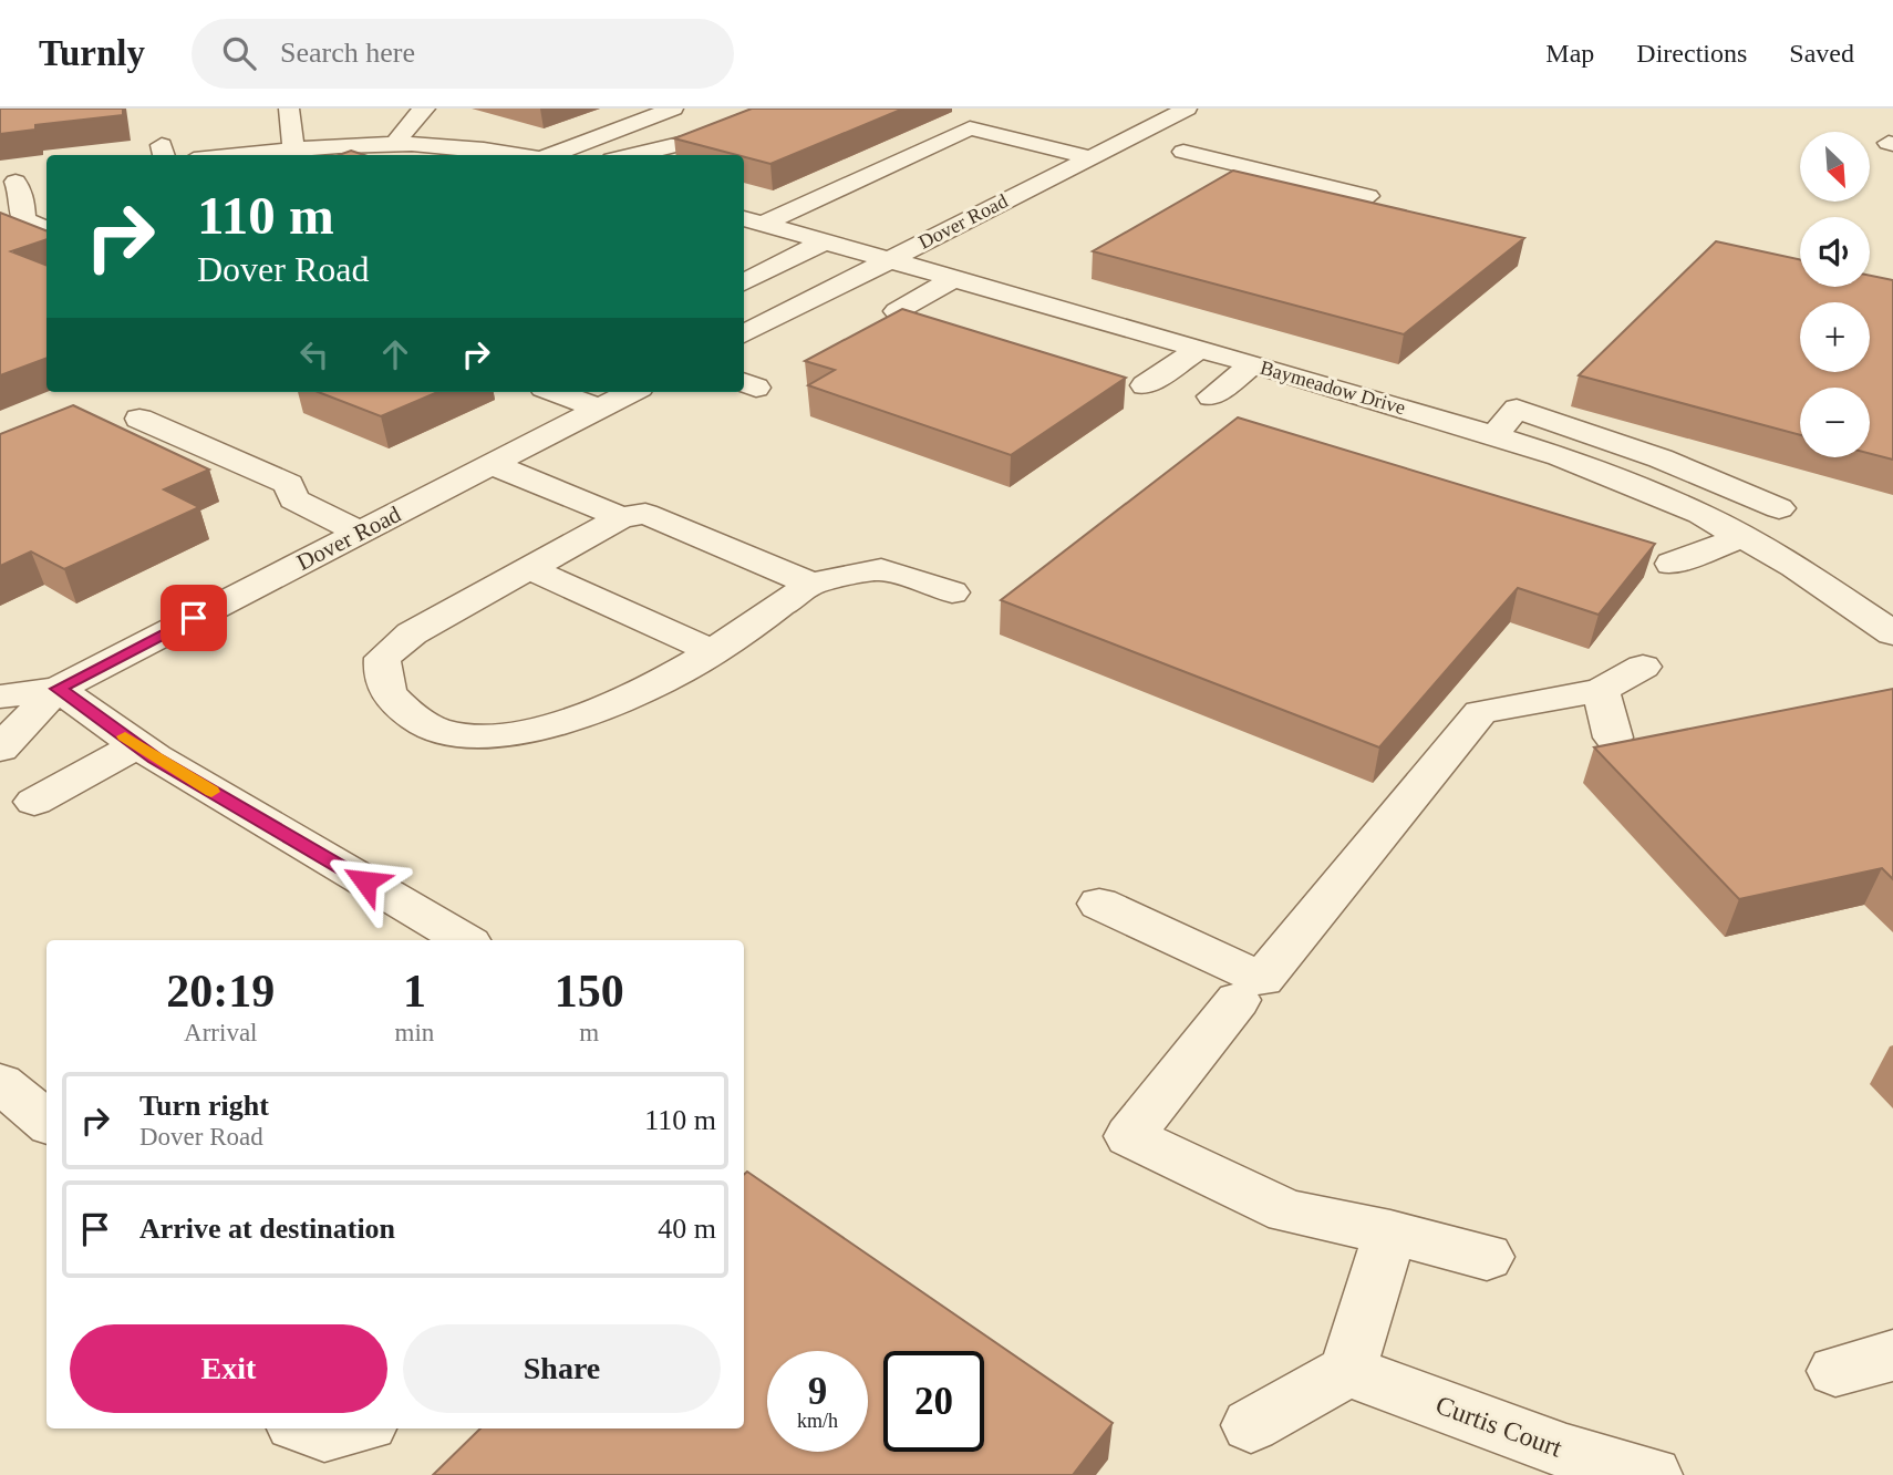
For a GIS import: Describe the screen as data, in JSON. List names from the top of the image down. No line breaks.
{"streets":{"street":["Dover Road","Baymeadow Drive","Curtis Court"]},"crossings":[["Dover Road","Baymeadow Drive"]],"north":"bottom right","page":{"header":"Turnly","search":"Search here","nav":["Map","Directions","Saved"],"map_buttons":["+","−"],"turn":["110 m","Dover Road"],"eta":["20:19","Arrival","1","min","150","m"],"list":[{"name":"Turn right","note":"Dover Road","value":"110 m"},{"name":"Arrive at destination","value":"40 m"}],"buttons":["Exit","Share"],"speed":"9 km/h","limit":"20"}}
